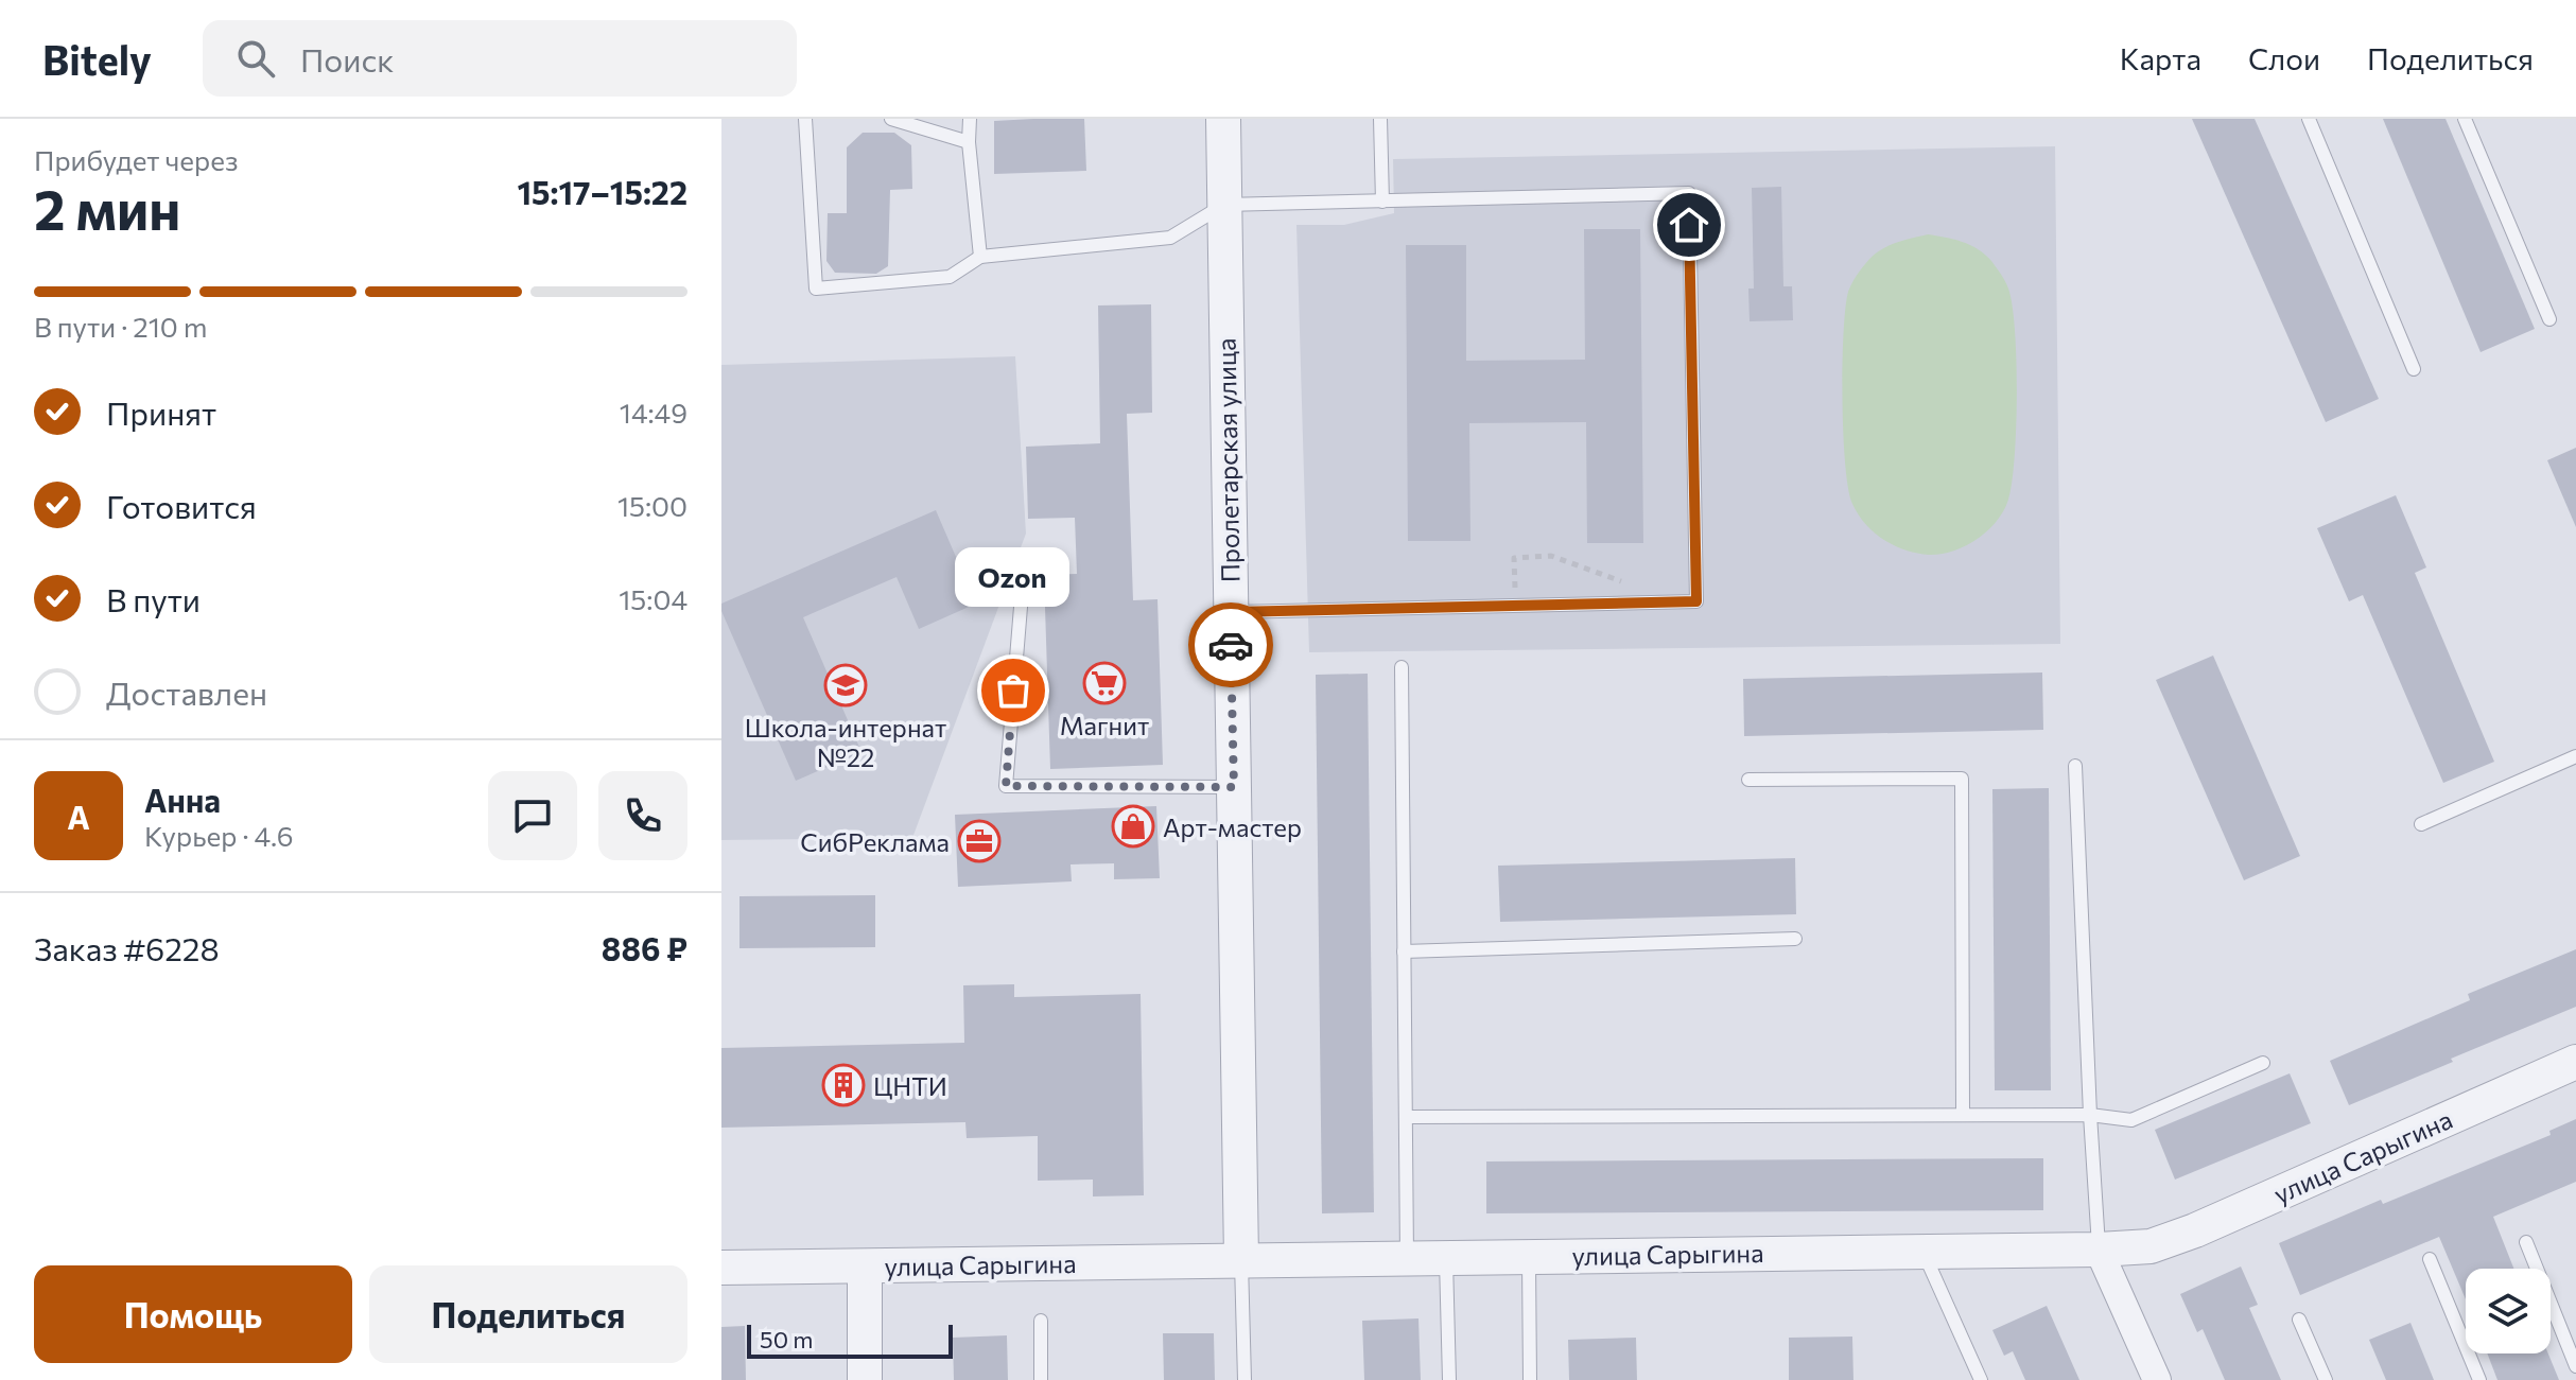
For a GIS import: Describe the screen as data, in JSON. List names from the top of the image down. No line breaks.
{"streets":{"street":["Пролетарская улица","улица Сарыгина"]},"crossings":[["Пролетарская улица","улица Сарыгина"]],"places":{"supermarket":["Магнит"],"school or university":["Школа-интернат №22"],"other":["Ozon"],"shop":["Арт-мастер"],"office":["СибРеклама"],"building":["ЦНТИ"]},"scale_bar":"50 m","page":{"header":"Bitely","search":"Поиск","nav":["Карта","Слои","Поделиться"],"heading":["2 мин","Прибудет через","15:17–15:22"],"panel":["Анна","Курьер · 4.6","Заказ #6228","886 ₽"],"bar":"В пути · 210 m","list":[["Принят","14:49"],["Готовится","15:00"],["В пути","15:04"],"Доставлен"],"bubble":"Ozon","round":"А","buttons":["Помощь","Поделиться"],"scale":"50 m"}}
